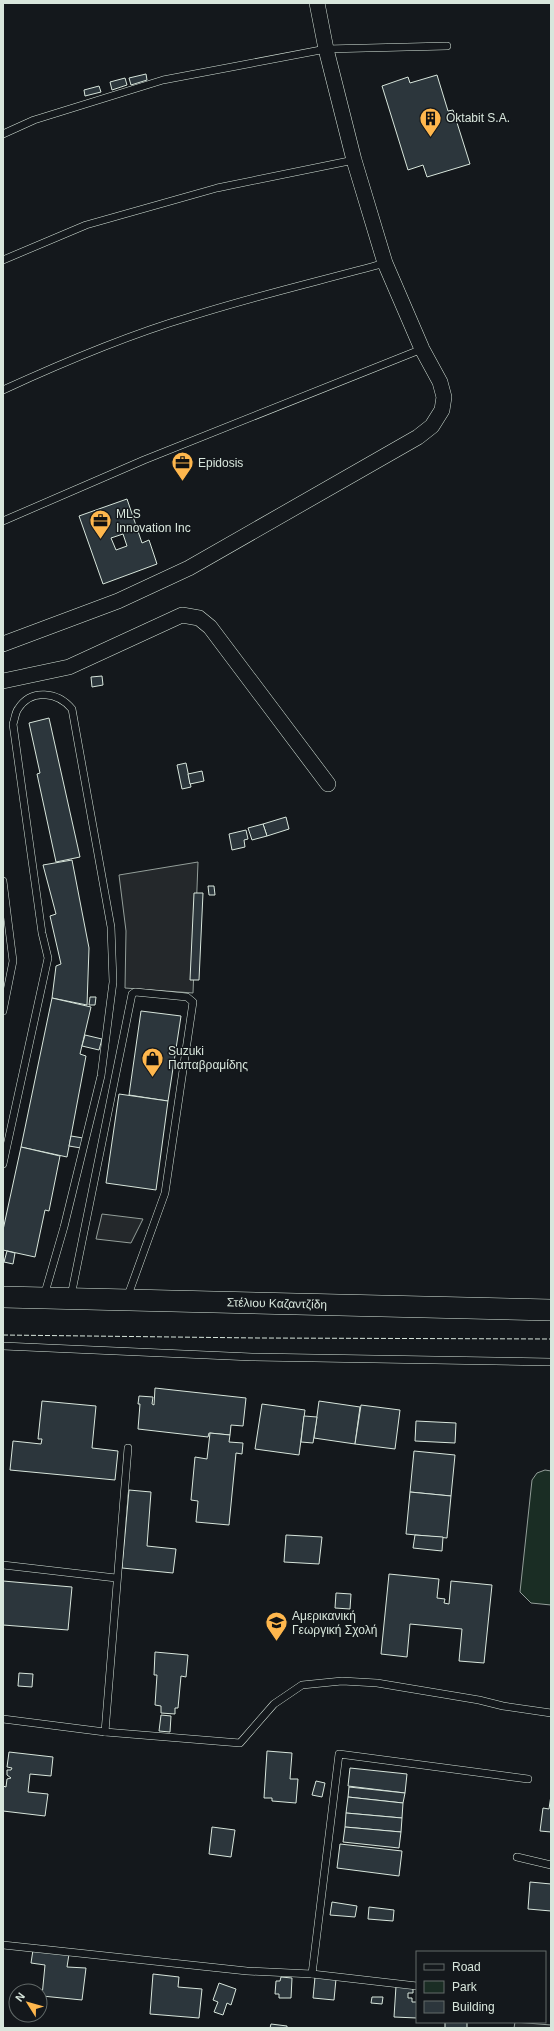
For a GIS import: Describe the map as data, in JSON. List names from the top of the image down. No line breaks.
{"streets":{"main road":["Στέλιου Καζαντζίδη"]},"places":{"building":["Oktabit S.A."],"office":["Epidosis","MLS Innovation Inc"],"shop":["Suzuki Παπαβραμίδης"],"school or university":["Αμερικανική Γεωργική Σχολή"]},"legend":["Road","Park","Building"],"north":"top left"}
